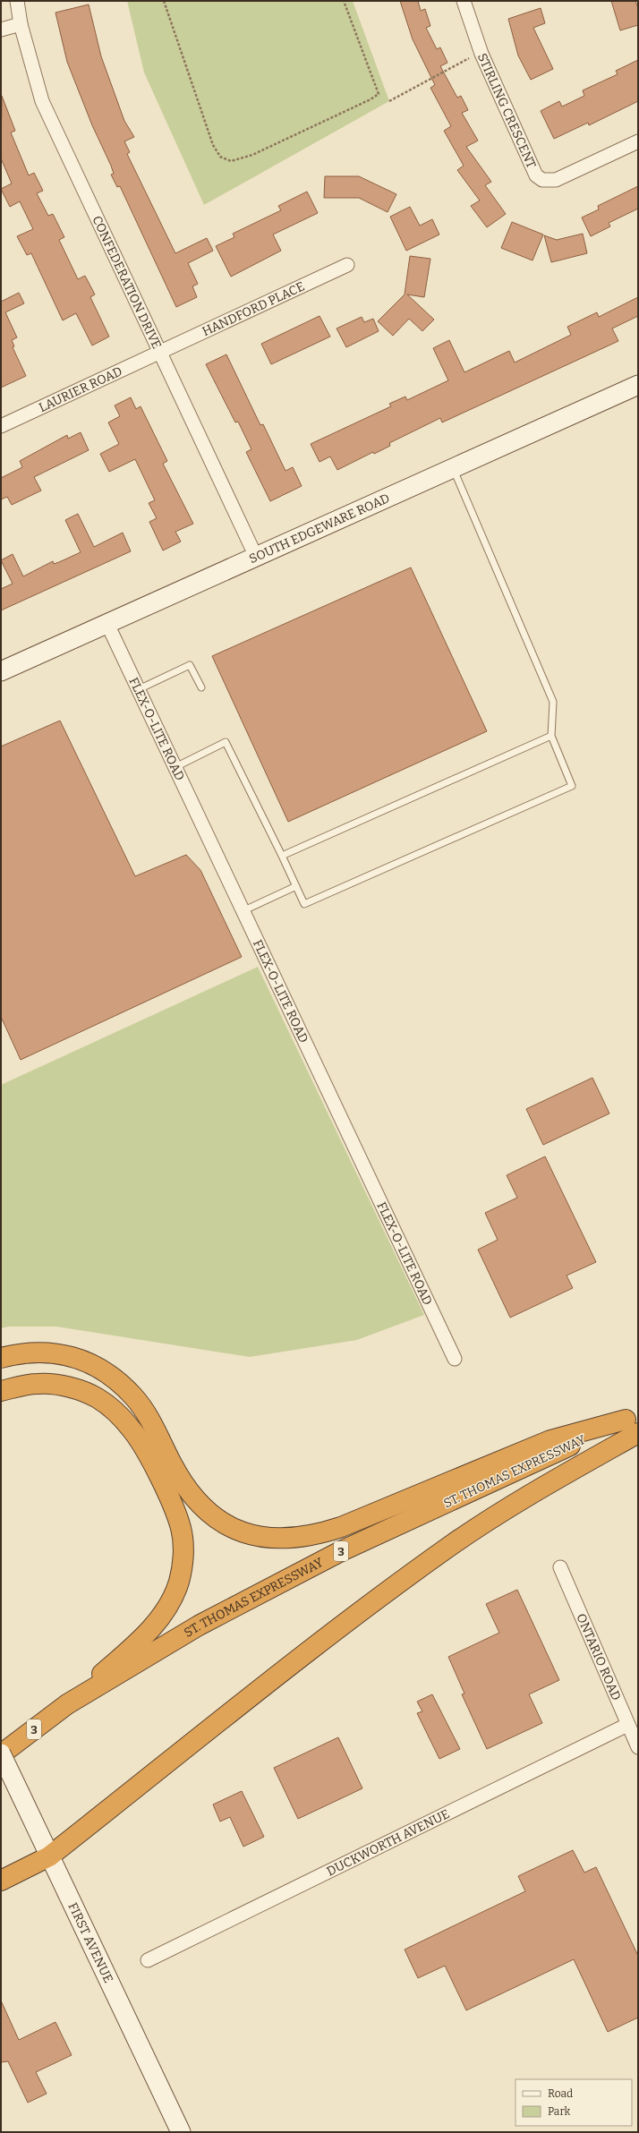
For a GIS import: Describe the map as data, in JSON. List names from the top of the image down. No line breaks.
{"streets":{"highway":["ST. THOMAS EXPRESSWAY","3"],"main road":["SOUTH EDGEWARE ROAD","FIRST AVENUE"],"street":["STIRLING CRESCENT","CONFEDERATION DRIVE","HANDFORD PLACE","LAURIER ROAD","FLEX-O-LITE ROAD","ONTARIO ROAD","DUCKWORTH AVENUE"]},"crossings":[["CONFEDERATION DRIVE","HANDFORD PLACE"],["CONFEDERATION DRIVE","LAURIER ROAD"],["CONFEDERATION DRIVE","SOUTH EDGEWARE ROAD"],["HANDFORD PLACE","LAURIER ROAD"],["SOUTH EDGEWARE ROAD","FLEX-O-LITE ROAD"],["ST. THOMAS EXPRESSWAY","FIRST AVENUE"],["ONTARIO ROAD","DUCKWORTH AVENUE"]],"legend":["Road","Park"]}
